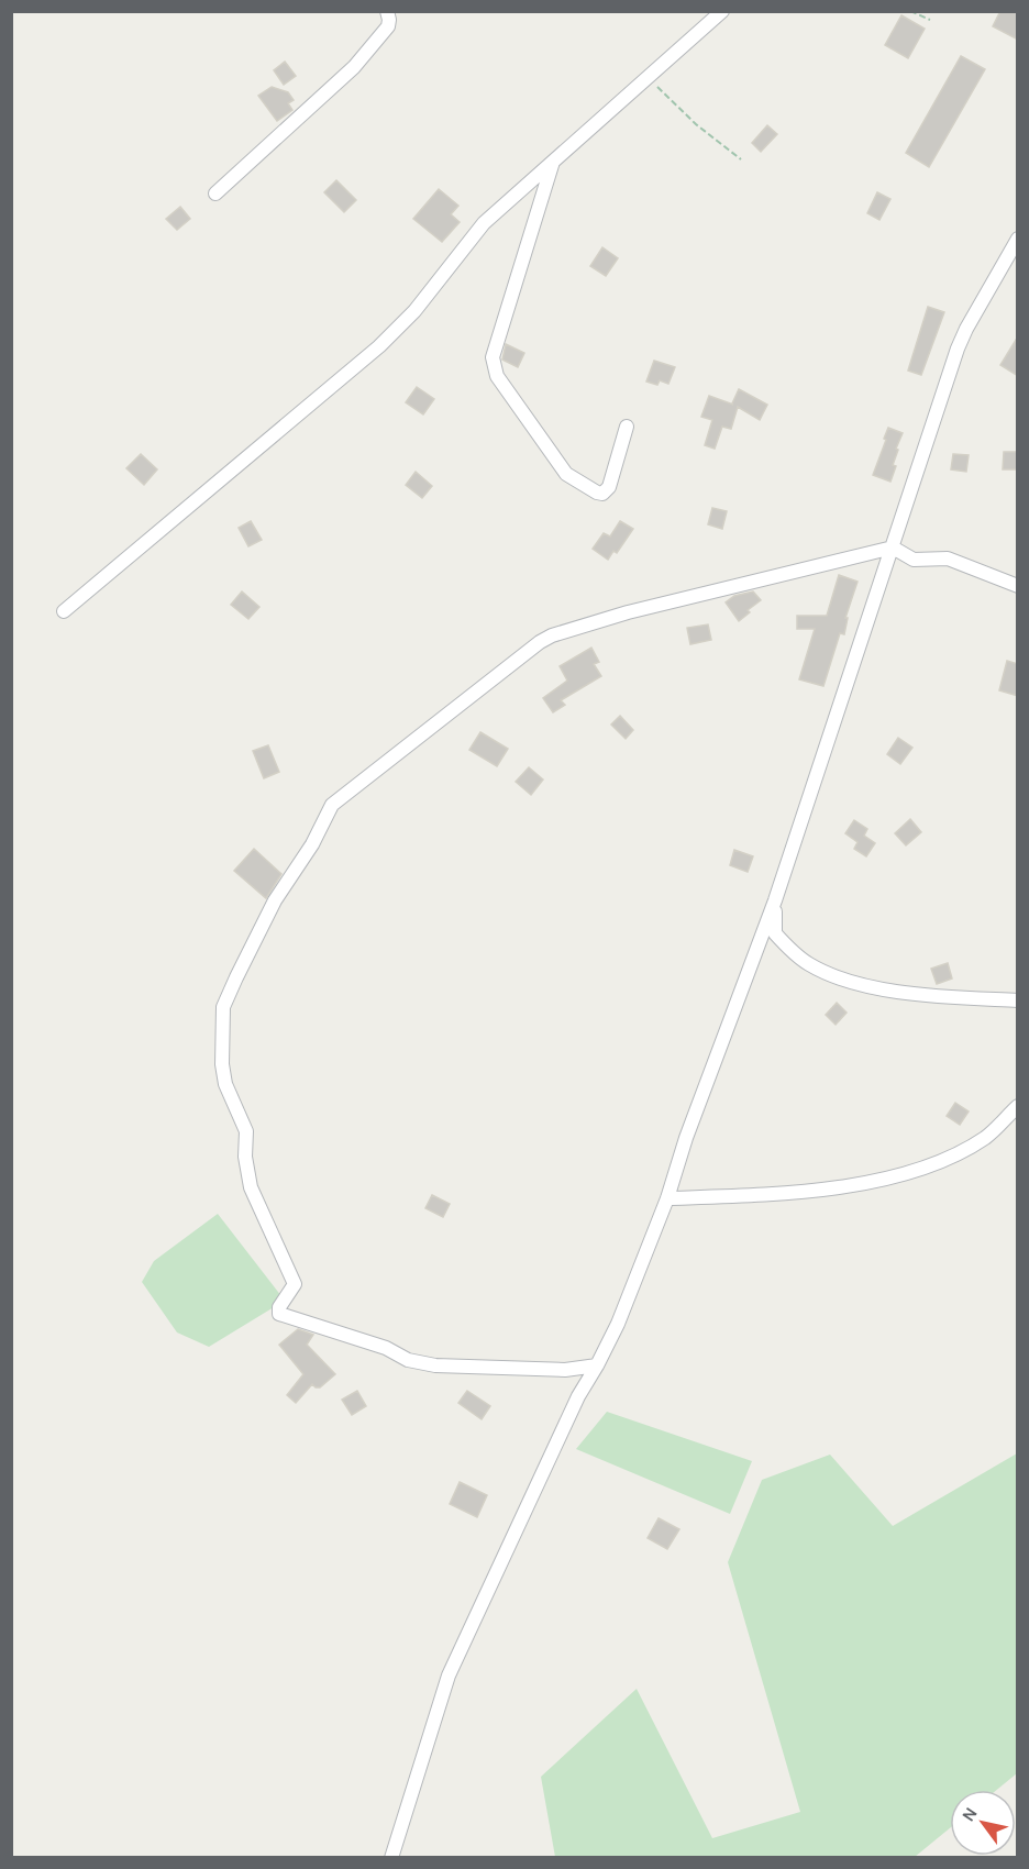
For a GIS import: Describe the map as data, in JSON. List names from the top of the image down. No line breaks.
{"north":"top left"}
